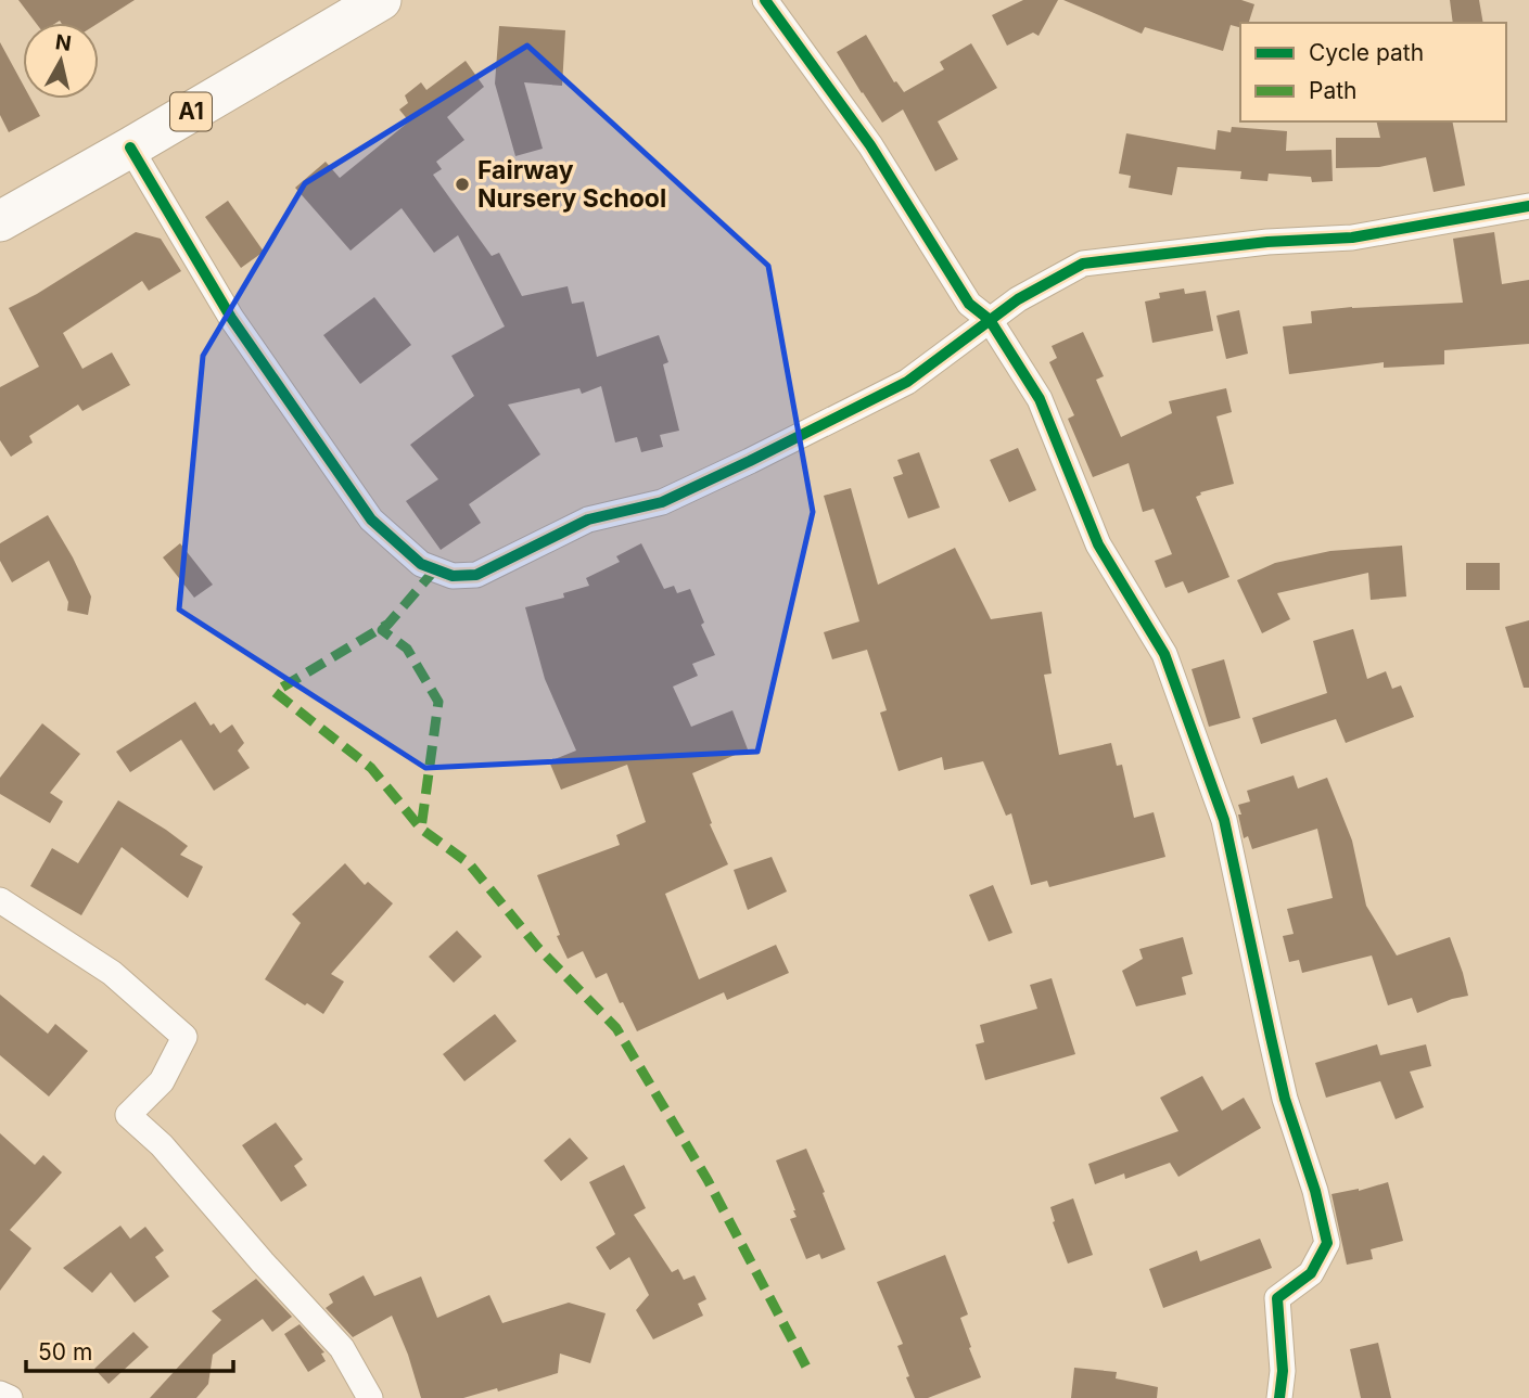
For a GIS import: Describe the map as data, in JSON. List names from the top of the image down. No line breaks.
{"streets":{"main road":["A1"]},"places":["Fairway Nursery School"],"legend":["Cycle path","Path"],"scale_bar":"50 m","north":"top"}
